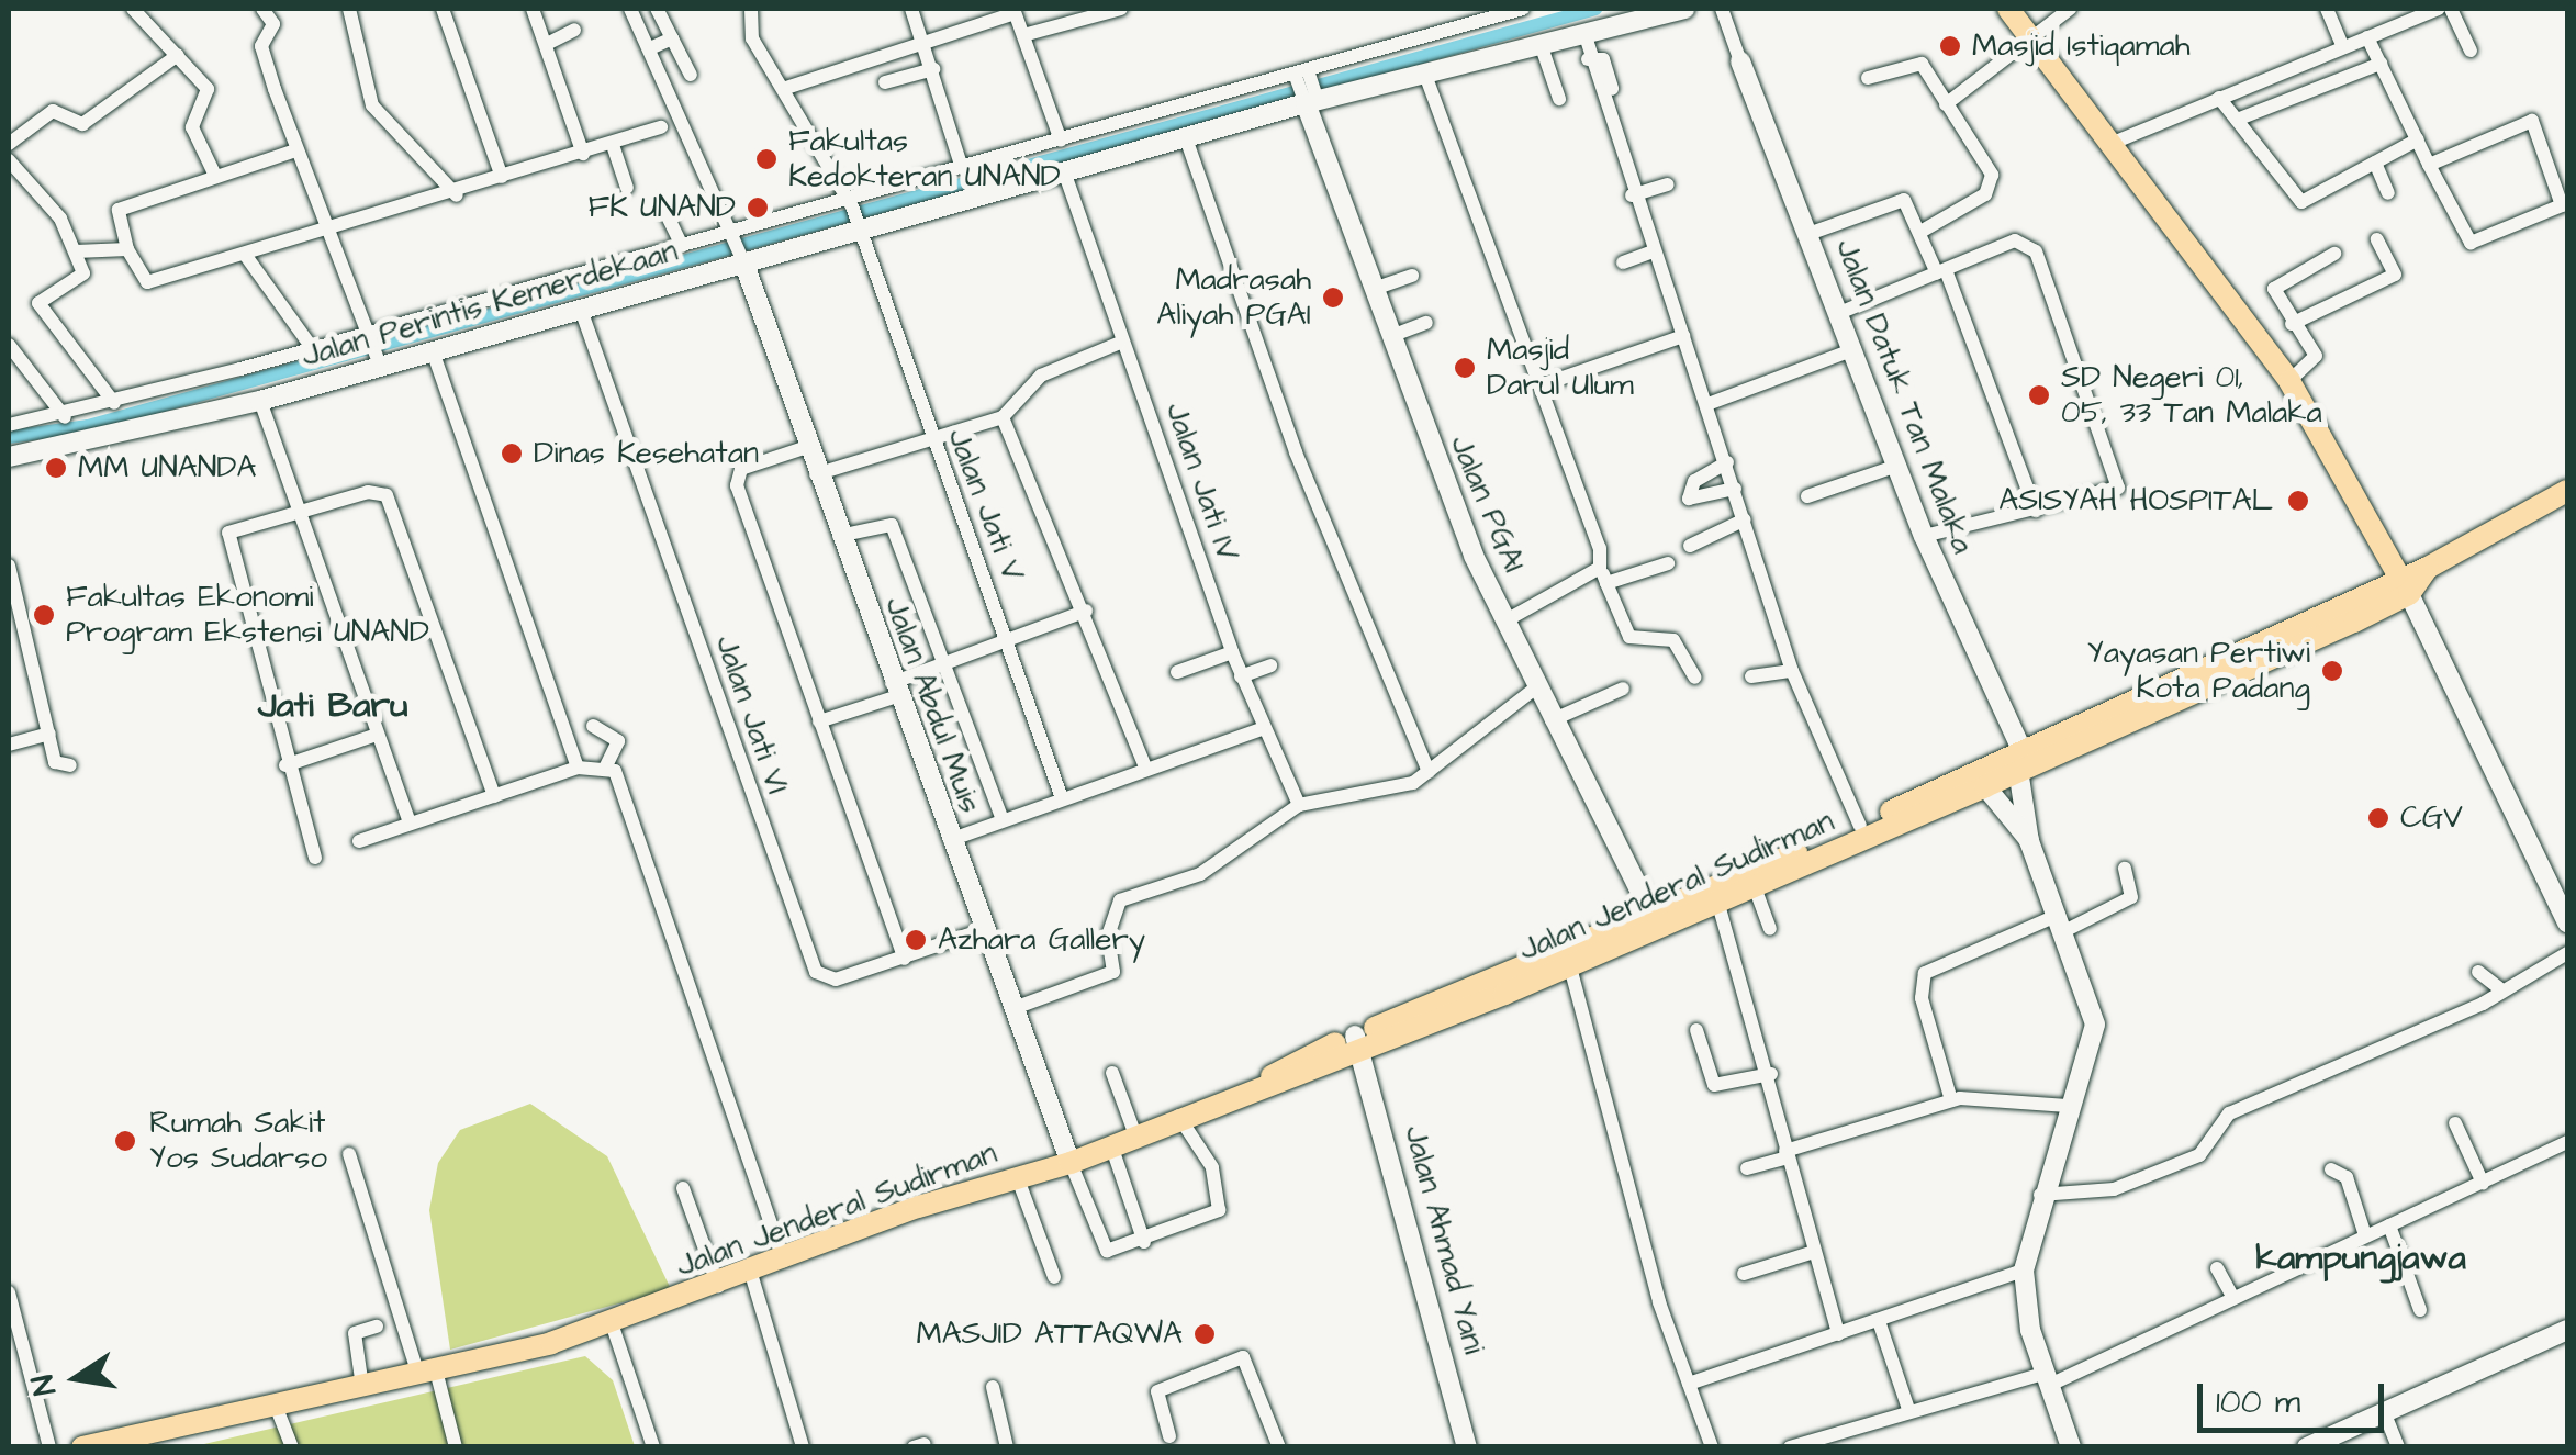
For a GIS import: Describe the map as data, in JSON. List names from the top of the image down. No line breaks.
{"streets":{"main road":["Jalan Perintis Kemerdekaan","Jalan Datuk Tan Malaka","Jalan PGAI","Jalan Abdul Muis","Jalan Jenderal Sudirman","Jalan Ahmad Yani"],"street":["Jalan Jati IV","Jalan Jati V","Jalan Jati VI"]},"crossings":[["Jalan Perintis Kemerdekaan","Jalan Jati IV"],["Jalan Perintis Kemerdekaan","Jalan PGAI"],["Jalan Perintis Kemerdekaan","Jalan Jati V"],["Jalan Perintis Kemerdekaan","Jalan Abdul Muis"],["Jalan Perintis Kemerdekaan","Jalan Jati VI"],["Jalan Datuk Tan Malaka","Jalan Jenderal Sudirman"],["Jalan Abdul Muis","Jalan Jati VI"],["Jalan Abdul Muis","Jalan Jenderal Sudirman"],["Jalan Jenderal Sudirman","Jalan Ahmad Yani"]],"districts":["Jati Baru","kampungjawa"],"places":["Masjid Istiqamah","Fakultas Kedokteran UNAND","FK UNAND","Madrasah Aliyah PGAI","Masjid Darul Ulum","SD Negeri 01, 05, 33 Tan Malaka","Dinas Kesehatan","MM UNANDA","ASISYAH HOSPITAL","Fakultas Ekonomi Program Ekstensi UNAND","Yayasan Pertiwi Kota Padang","CGV","Azhara Gallery","Rumah Sakit Yos Sudarso","MASJID ATTAQWA"],"scale_bar":"100 m","north":"left"}
